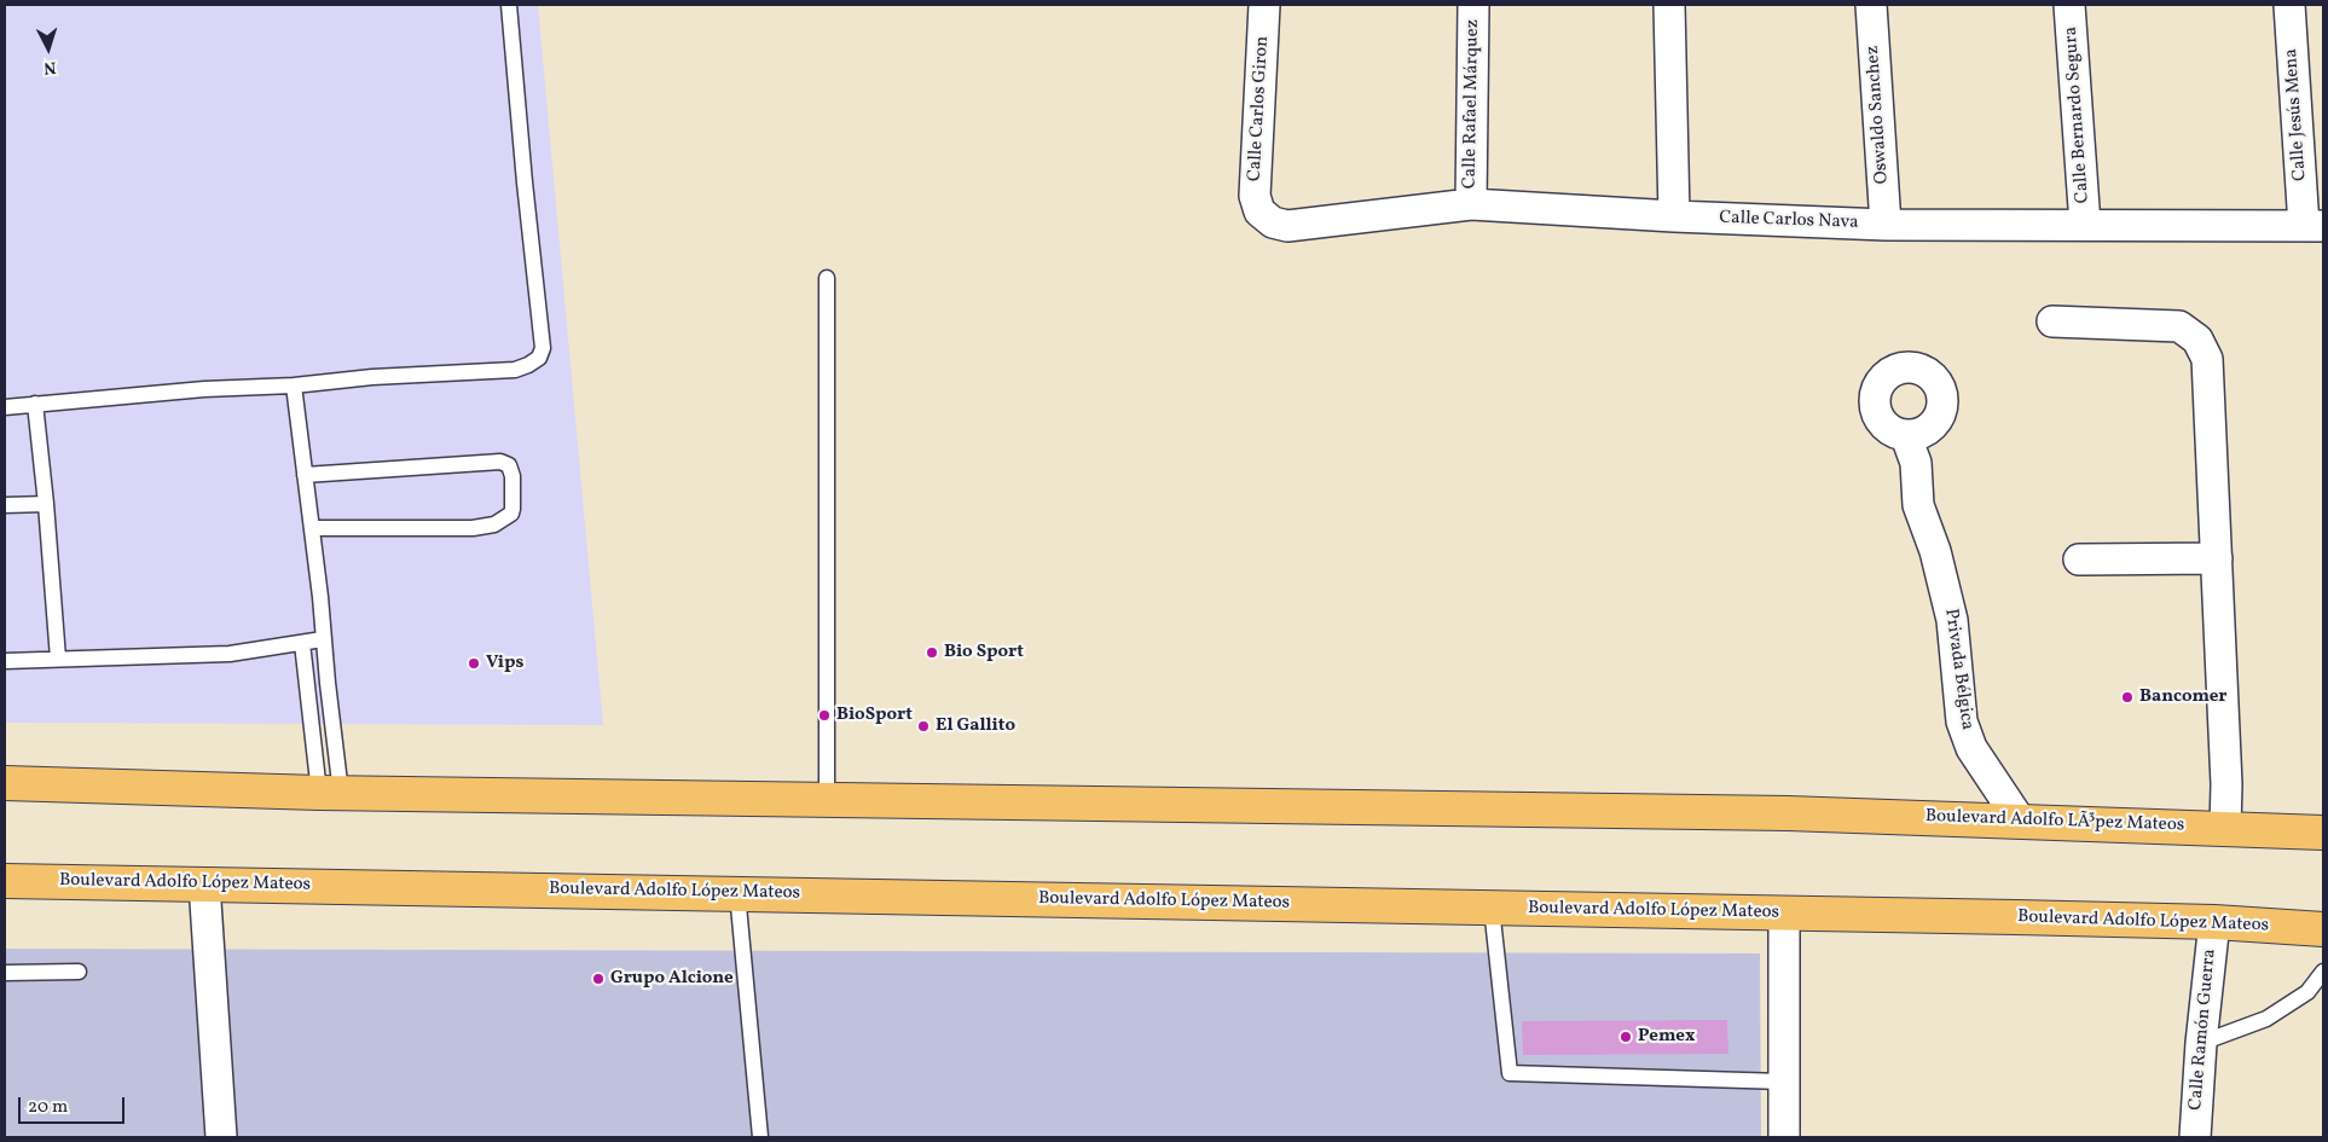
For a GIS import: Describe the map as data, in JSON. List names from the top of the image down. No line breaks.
{"streets":{"main road":["Boulevard Adolfo LÃ³pez Mateos","Boulevard Adolfo López Mateos"],"street":["Calle Rafael Márquez","Calle Carlos Giron","Oswaldo Sanchez","Calle Bernardo Segura","Calle Jesús Mena","Calle Carlos Nava","Privada Bélgica","Calle Ramón Guerra"]},"crossings":[["Calle Rafael Márquez","Calle Carlos Nava"],["Calle Carlos Giron","Calle Carlos Nava"],["Oswaldo Sanchez","Calle Carlos Nava"],["Calle Bernardo Segura","Calle Carlos Nava"],["Calle Jesús Mena","Calle Carlos Nava"],["Privada Bélgica","Boulevard Adolfo LÃ³pez Mateos"],["Boulevard Adolfo López Mateos","Calle Ramón Guerra"]],"places":["Bio Sport","Vips","Bancomer","BioSport","El Gallito","Grupo Alcione","Pemex"],"scale_bar":"20 m","north":"bottom"}
